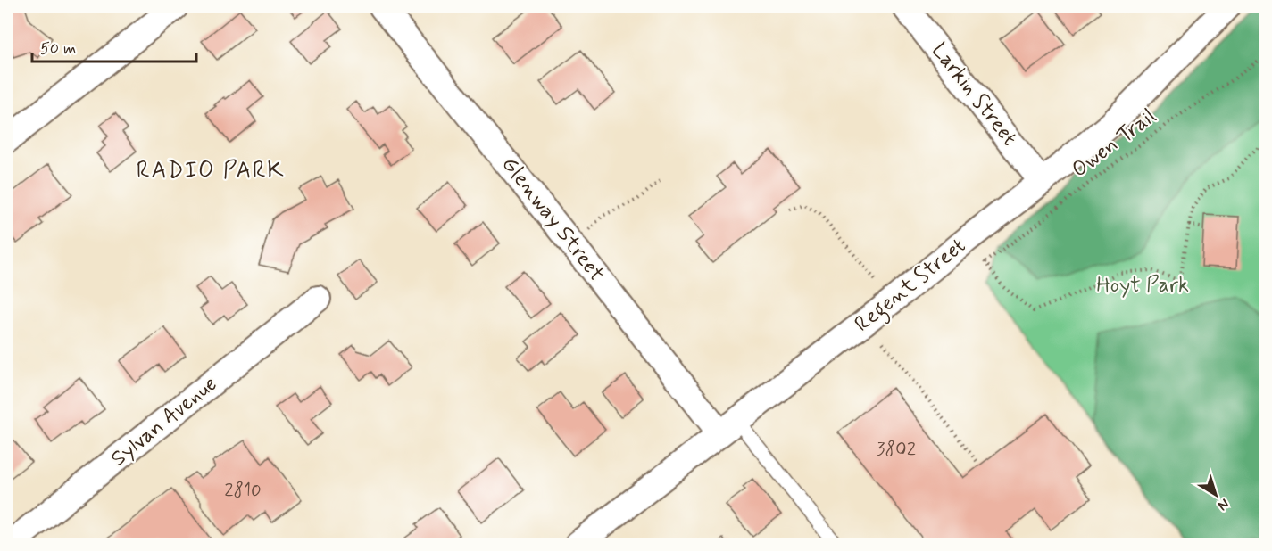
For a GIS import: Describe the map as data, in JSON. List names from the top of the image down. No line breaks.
{"streets":{"street":["Larkin Street","Glenway Street","Regent Street","Sylvan Avenue"],"path":["Owen Trail"]},"crossings":[["Larkin Street","Regent Street"],["Glenway Street","Regent Street"]],"districts":["RADIO PARK"],"parks":["Hoyt Park"],"house_numbers":["3802","2810"],"scale_bar":"50 m","north":"bottom right"}
